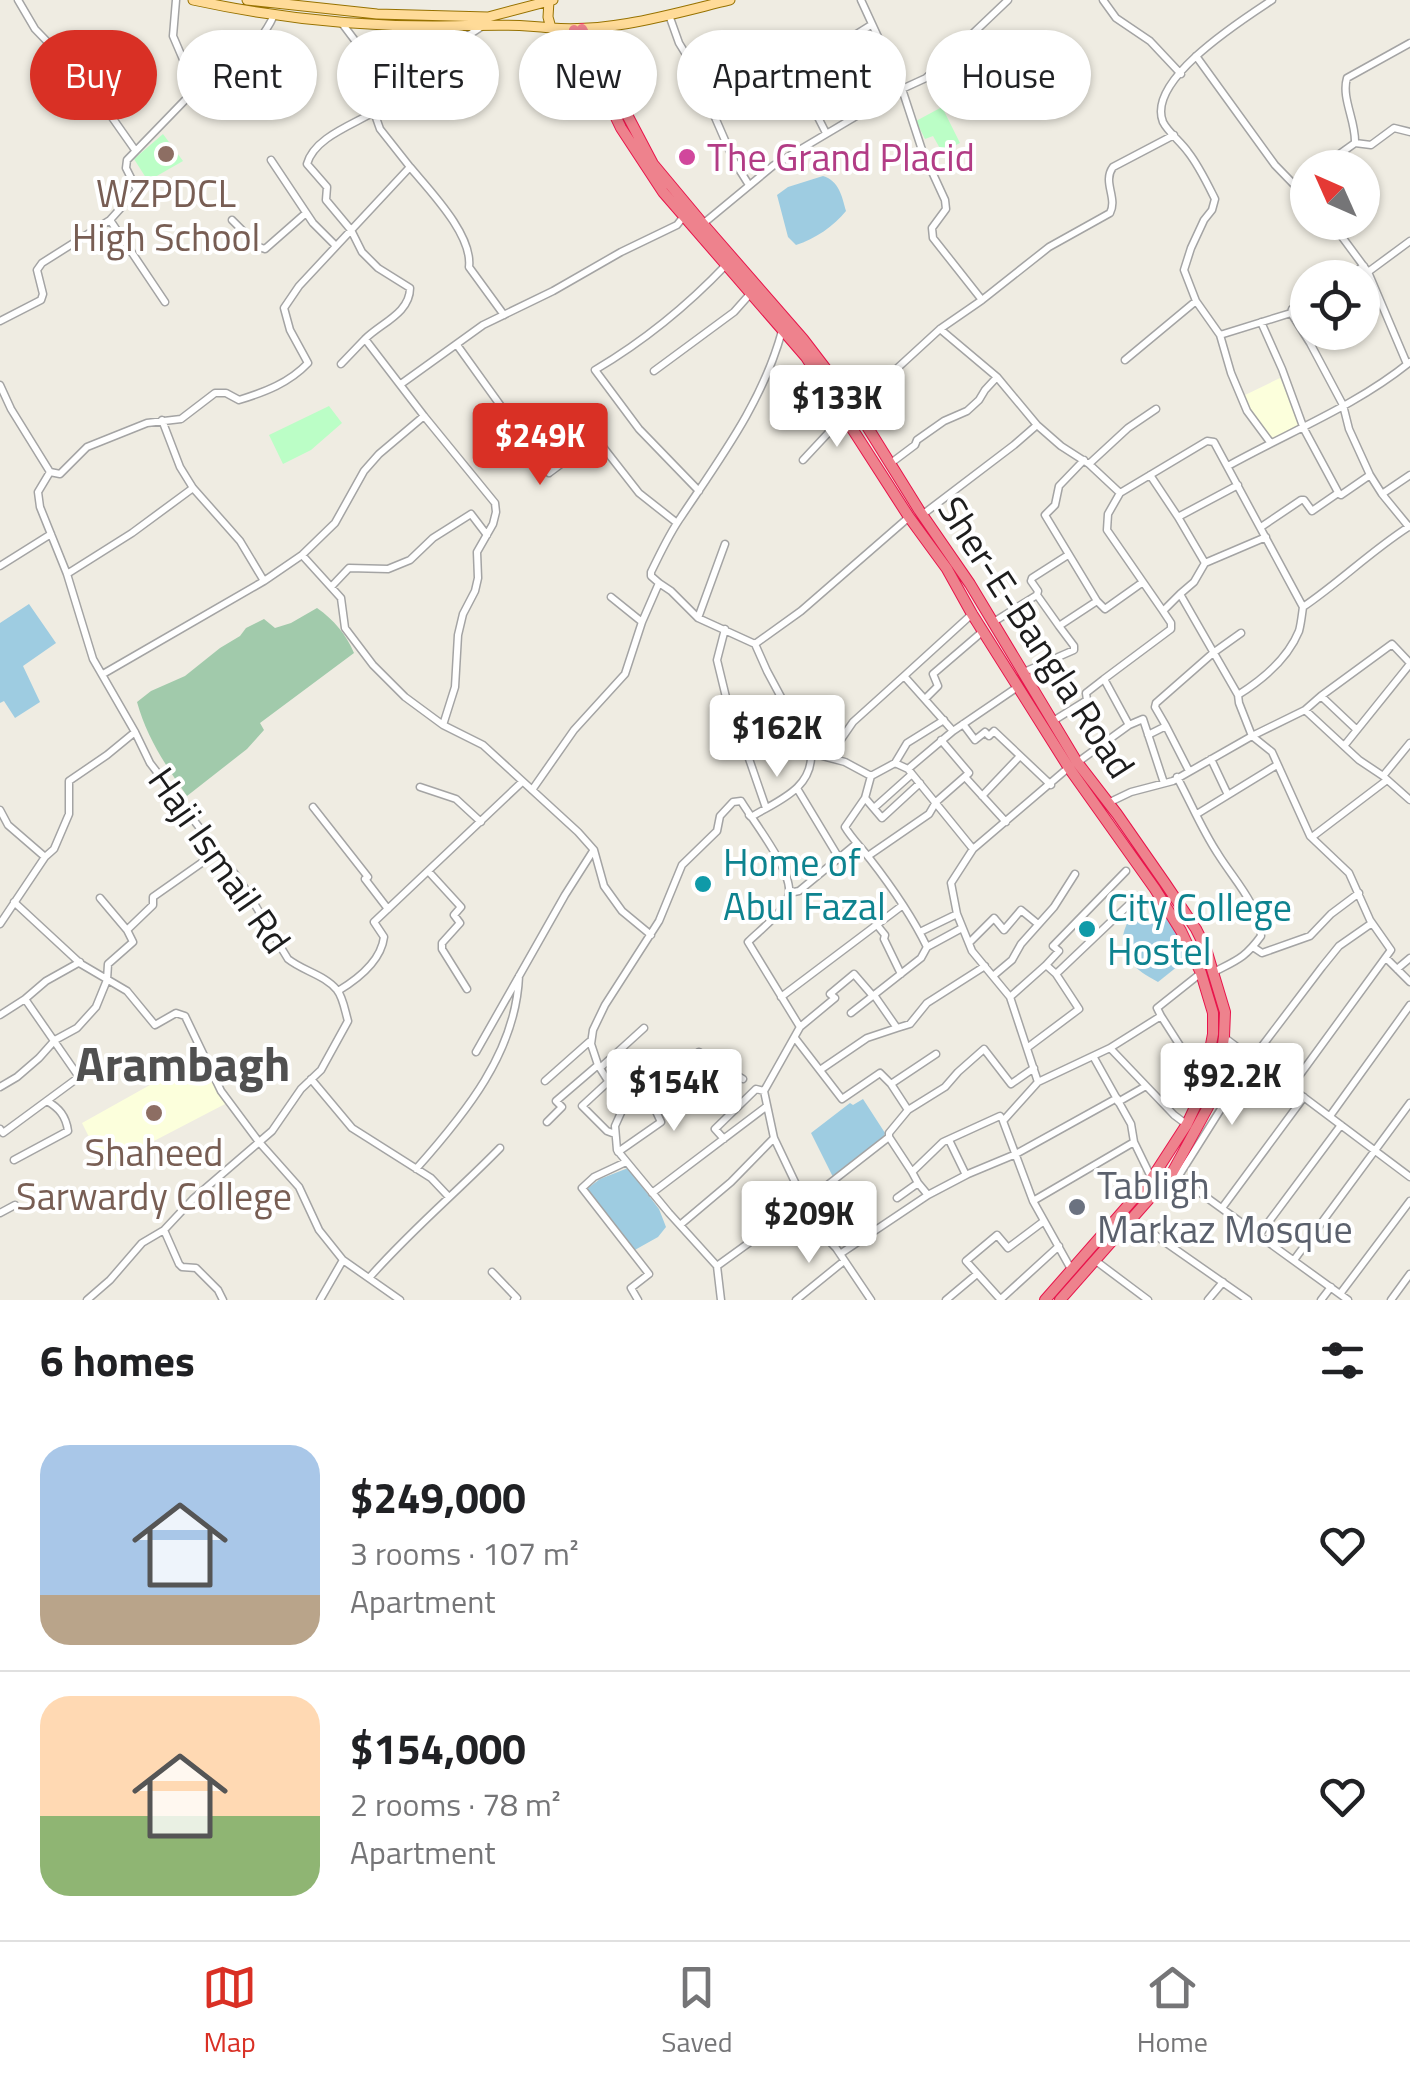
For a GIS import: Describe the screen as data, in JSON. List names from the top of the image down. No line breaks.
{"streets":{"highway":["Sher-E-Bangla Road"],"street":["Haji Ismail Rd"]},"districts":["Arambagh"],"places":["WZPDCL High School","The Grand Placid","Home of Abul Fazal","City College Hostel","Shaheed Sarwardy College","Tabligh Markaz Mosque"],"north":"top left","page":{"chip":["Buy","Rent","Filters","New","Apartment","House"],"price":["$133K","$249K","$162K","$92.2K","$154K","$209K"],"heading":"6 homes","list":[{"name":"$249,000","note":"3 rooms · 107 m² · Apartment"},{"name":"$154,000","note":"2 rooms · 78 m² · Apartment"}],"tabs":["Map","Saved","Home"]}}
